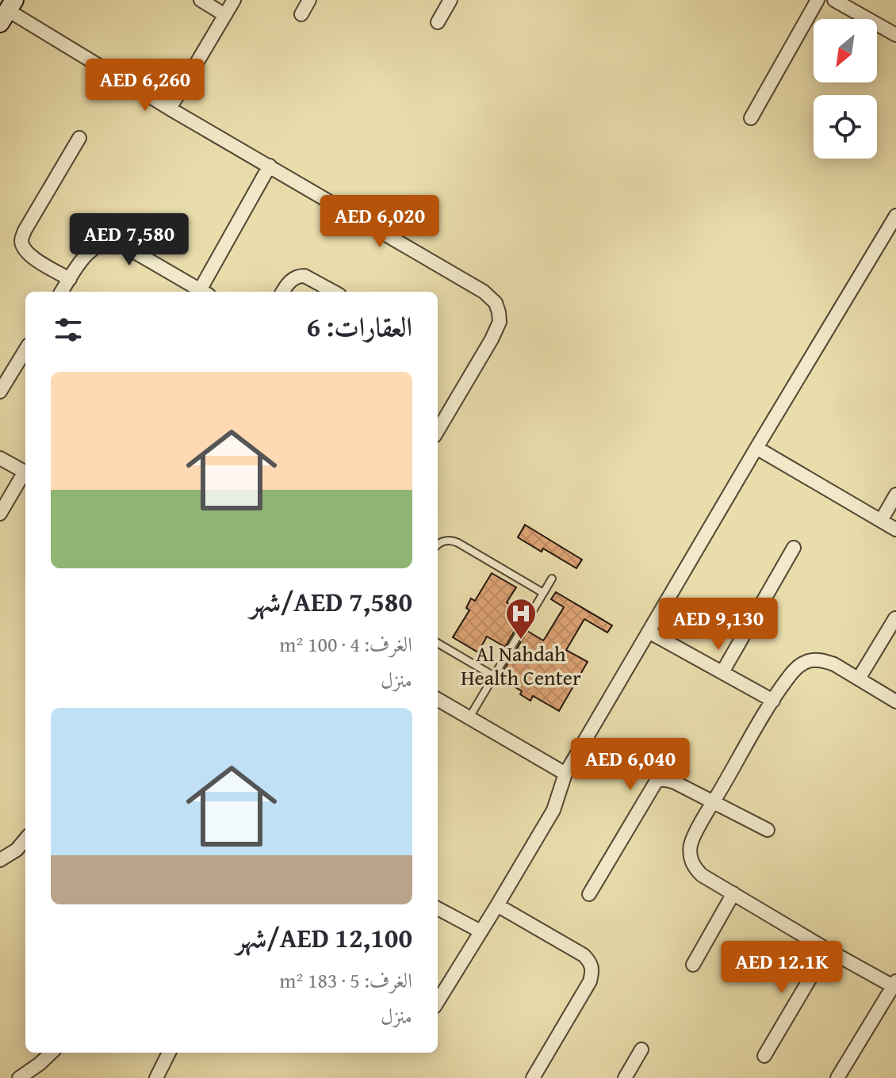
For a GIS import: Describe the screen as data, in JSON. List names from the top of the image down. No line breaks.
{"places":{"hospital":["Al Nahdah Health Center"]},"north":"bottom left","page":{"price":["AED 6,260","AED 6,020","AED 7,580","AED 9,130","AED 6,040","AED 12.1K"],"heading":"العقارات: 6","list":[{"name":"AED 7,580/شهر","note":"الغرف: 4 · 100 m² · منزل"},{"name":"AED 12,100/شهر","note":"الغرف: 5 · 183 m² · منزل"}]}}
